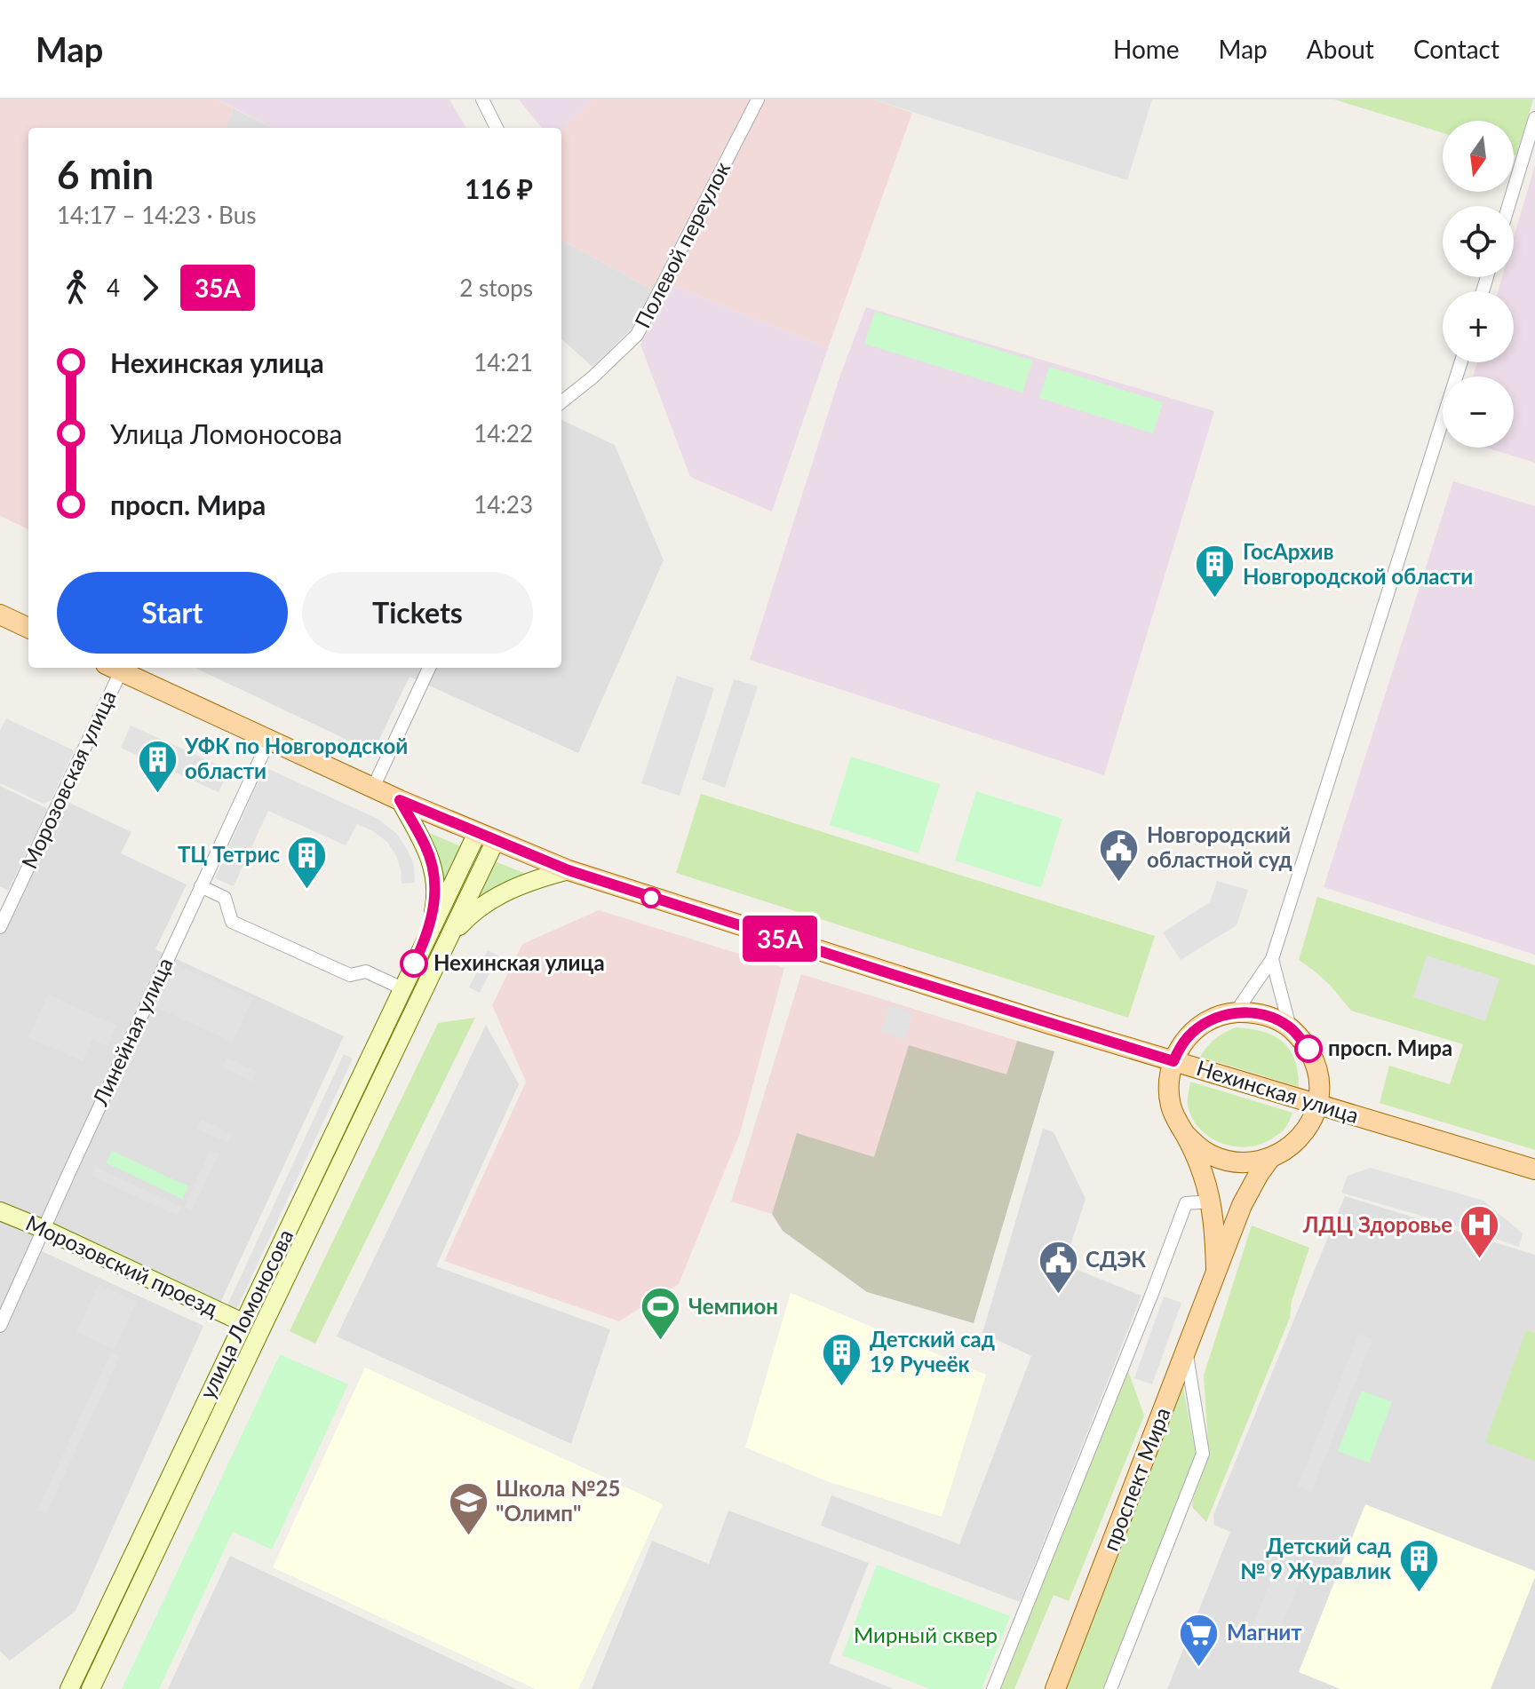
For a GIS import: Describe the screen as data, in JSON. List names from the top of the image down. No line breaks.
{"streets":{"main road":["Нехинская улица","Морозовский проезд","улица Ломоносова","проспект Мира"],"street":["Полевой переулок","Морозовская улица","Линейная улица"]},"crossings":[["Морозовская улица","Нехинская улица"],["Линейная улица","Нехинская улица"],["Линейная улица","Морозовский проезд"],["Нехинская улица","улица Ломоносова"],["Нехинская улица","проспект Мира"],["Морозовский проезд","улица Ломоносова"]],"parks":["Мирный сквер"],"places":{"building":["ГосАрхив Новгородской области","УФК по Новгородской области","ТЦ Тетрис","Детский сад 19 Ручеёк","Детский сад № 9 Журавлик"],"public building":["Новгородский областной суд","СДЭК"],"other":["Нехинская улица","просп. Мира"],"hospital":["ЛДЦ Здоровье"],"sports":["Чемпион"],"school or university":["Школа №25 \"Олимп\""],"supermarket":["Магнит"]},"lines":["bus line 35А"],"north":"bottom","page":{"header":"Map","nav":["Home","Map","About","Contact"],"on_map":"35А","map_buttons":["+","−"],"heading":["6 min","14:17 – 14:23 · Bus","116 ₽"],"legs":["4","35А","2 stops"],"list":[{"name":"Нехинская улица","value":"14:21"},{"name":"Улица Ломоносова","value":"14:22"},{"name":"просп. Мира","value":"14:23"}],"buttons":["Start","Tickets"]}}
